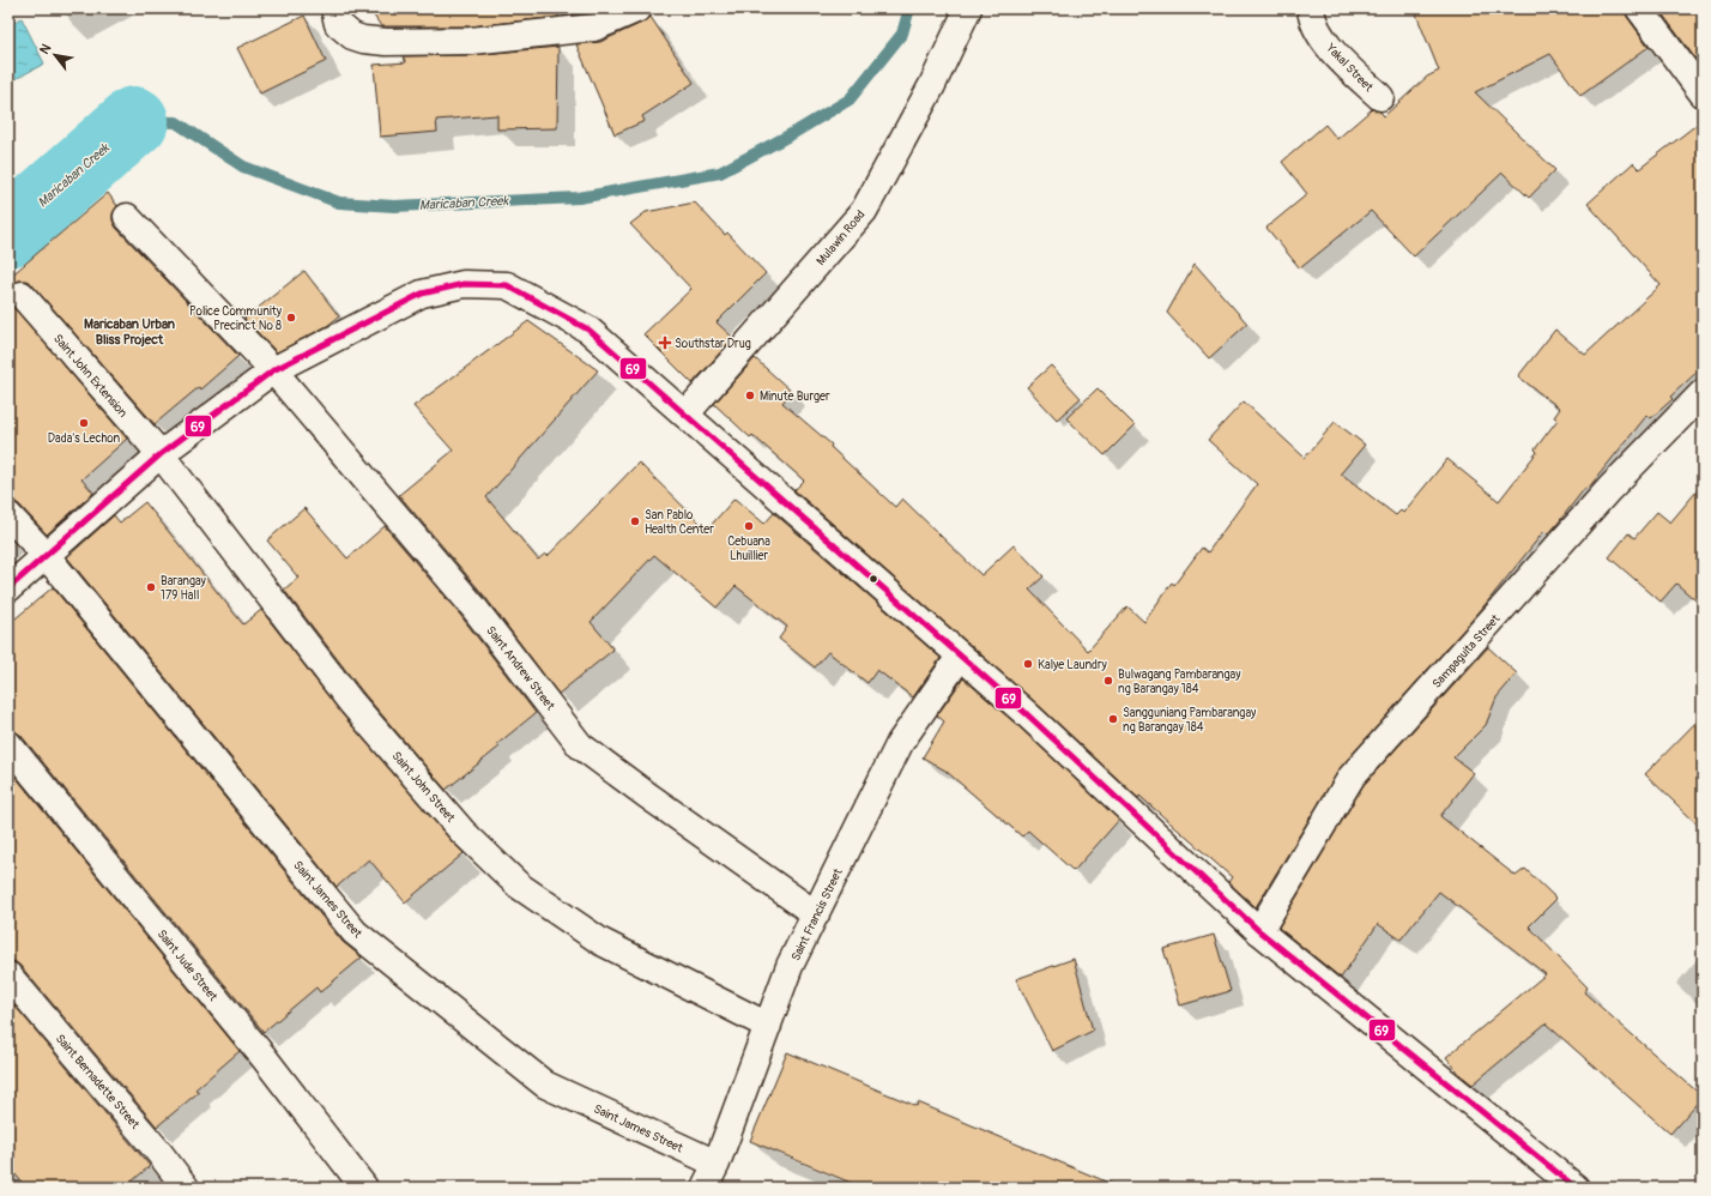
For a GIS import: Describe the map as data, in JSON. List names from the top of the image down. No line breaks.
{"streets":{"street":["Yakal Street","Mulawin Road","Saint John Extension","Sampaguita Street","Saint Andrew Street","Saint John Street","Saint James Street","Saint Francis Street","Saint Jude Street","Saint Bernadette Street"]},"crossings":[["Saint John Extension","Saint John Street"],["Saint Andrew Street","Saint Francis Street"],["Saint John Street","Saint Francis Street"],["Saint James Street","Saint Francis Street"]],"districts":["Maricaban Urban Bliss Project"],"water":["Maricaban Creek"],"places":{"other":["Police Community Precinct № 8","Minute Burger","Dada's Lechon","San Pablo Health Center","Cebuana Lhuillier","Barangay 179 Hall","Kalye Laundry","Bulwagang Pambarangay ng Barangay 184","Sangguniang Pambarangay ng Barangay 184"],"health":["Southstar Drug"]},"lines":["transit line 69"],"north":"top left"}
